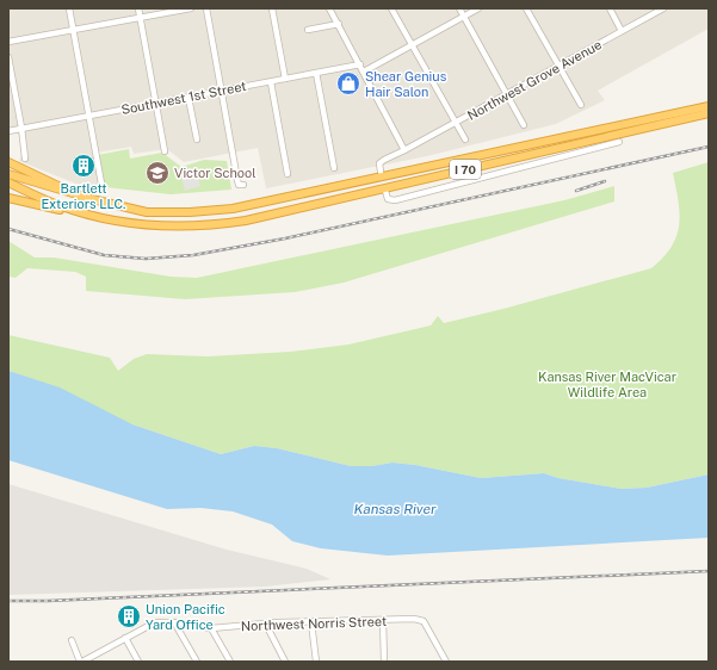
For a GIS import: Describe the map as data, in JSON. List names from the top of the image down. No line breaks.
{"streets":{"highway":["I 70"],"street":["Northwest Grove Avenue","Southwest 1st Street","Northwest Norris Street"]},"water":["Kansas River"],"parks":["Kansas River MacVicar Wildlife Area"],"places":{"shop":["Shear Genius Hair Salon"],"building":["Bartlett Exteriors LLC.","Union Pacific Yard Office"],"school or university":["Victor School"]}}
